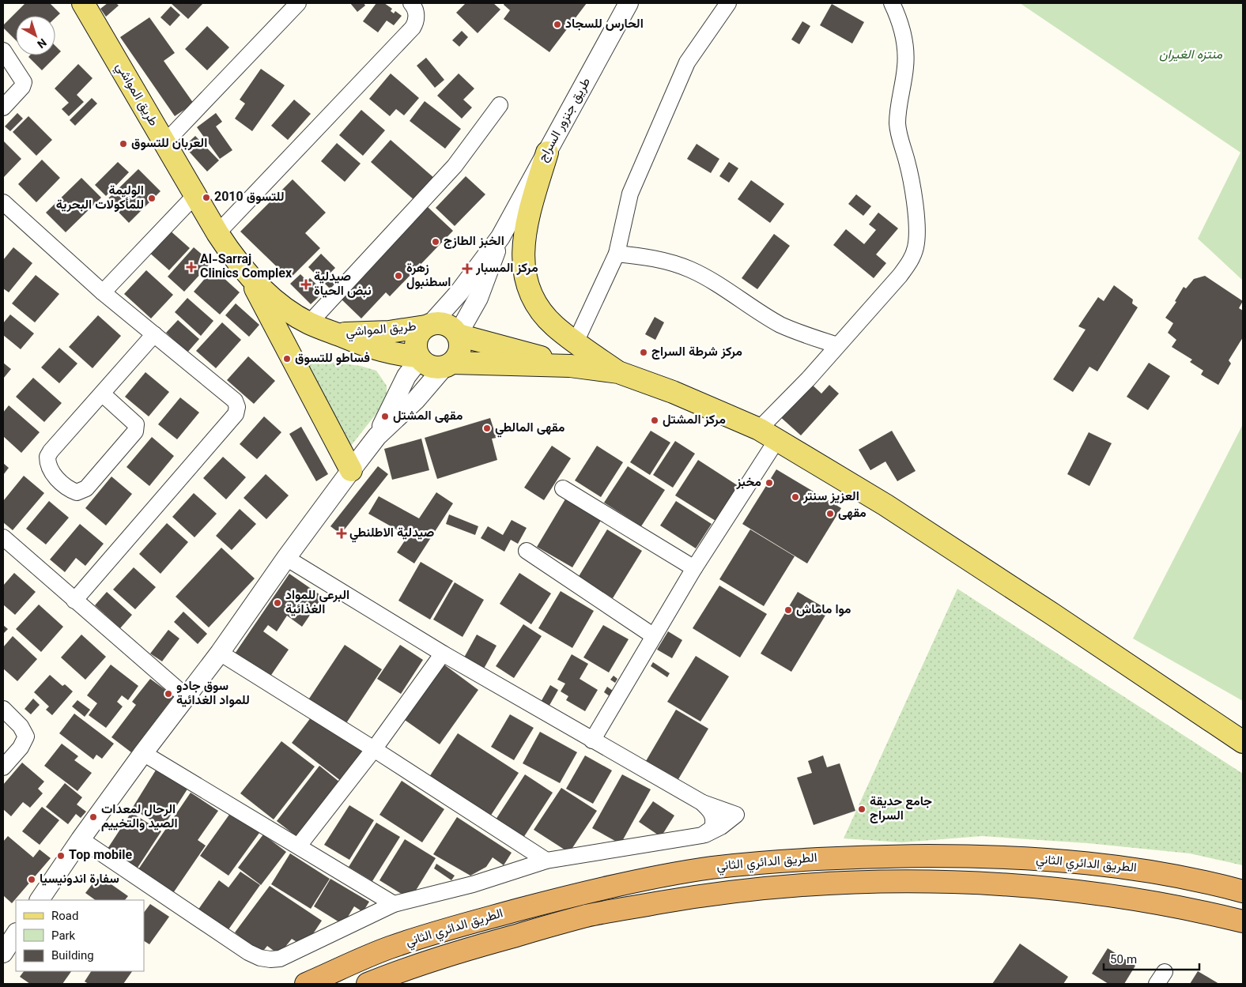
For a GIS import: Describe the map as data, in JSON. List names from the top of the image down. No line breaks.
{"streets":{"highway":["الطريق الدائري الثاني"],"main road":["طريق المواشي"],"street":["طريق جنزور السراج"]},"crossings":[["طريق المواشي","طريق جنزور السراج"]],"parks":["منتزه الغيران"],"places":{"other":["الحارس للسجاد","العربان للتسوق","2010 للتسوق","الوليمة للمأكولات البحرية","الخبز الطازج","زهرة اسطنبول","مركز شرطة السراج","فساطو للتسوق","مقهى المشتل","مركز المشتل","مقهى المالطي","مخبز","العزيز سنتر","مقهى","البرعي للمواد الغذائية","موا ماماش","سوق جادو للمواد الغدائية","جامع حديقة السراج","الرحال لمعدات الصيد والتخييم","Top mobile","سفارة اندونيسيا"],"health":["Al-Sarraj Clinics Complex","مركز المسبار","صيدلية نبض الحياة","صيدلية الاطلنطي"]},"legend":["Road","Park","Building"],"scale_bar":"50 m","north":"bottom right"}
